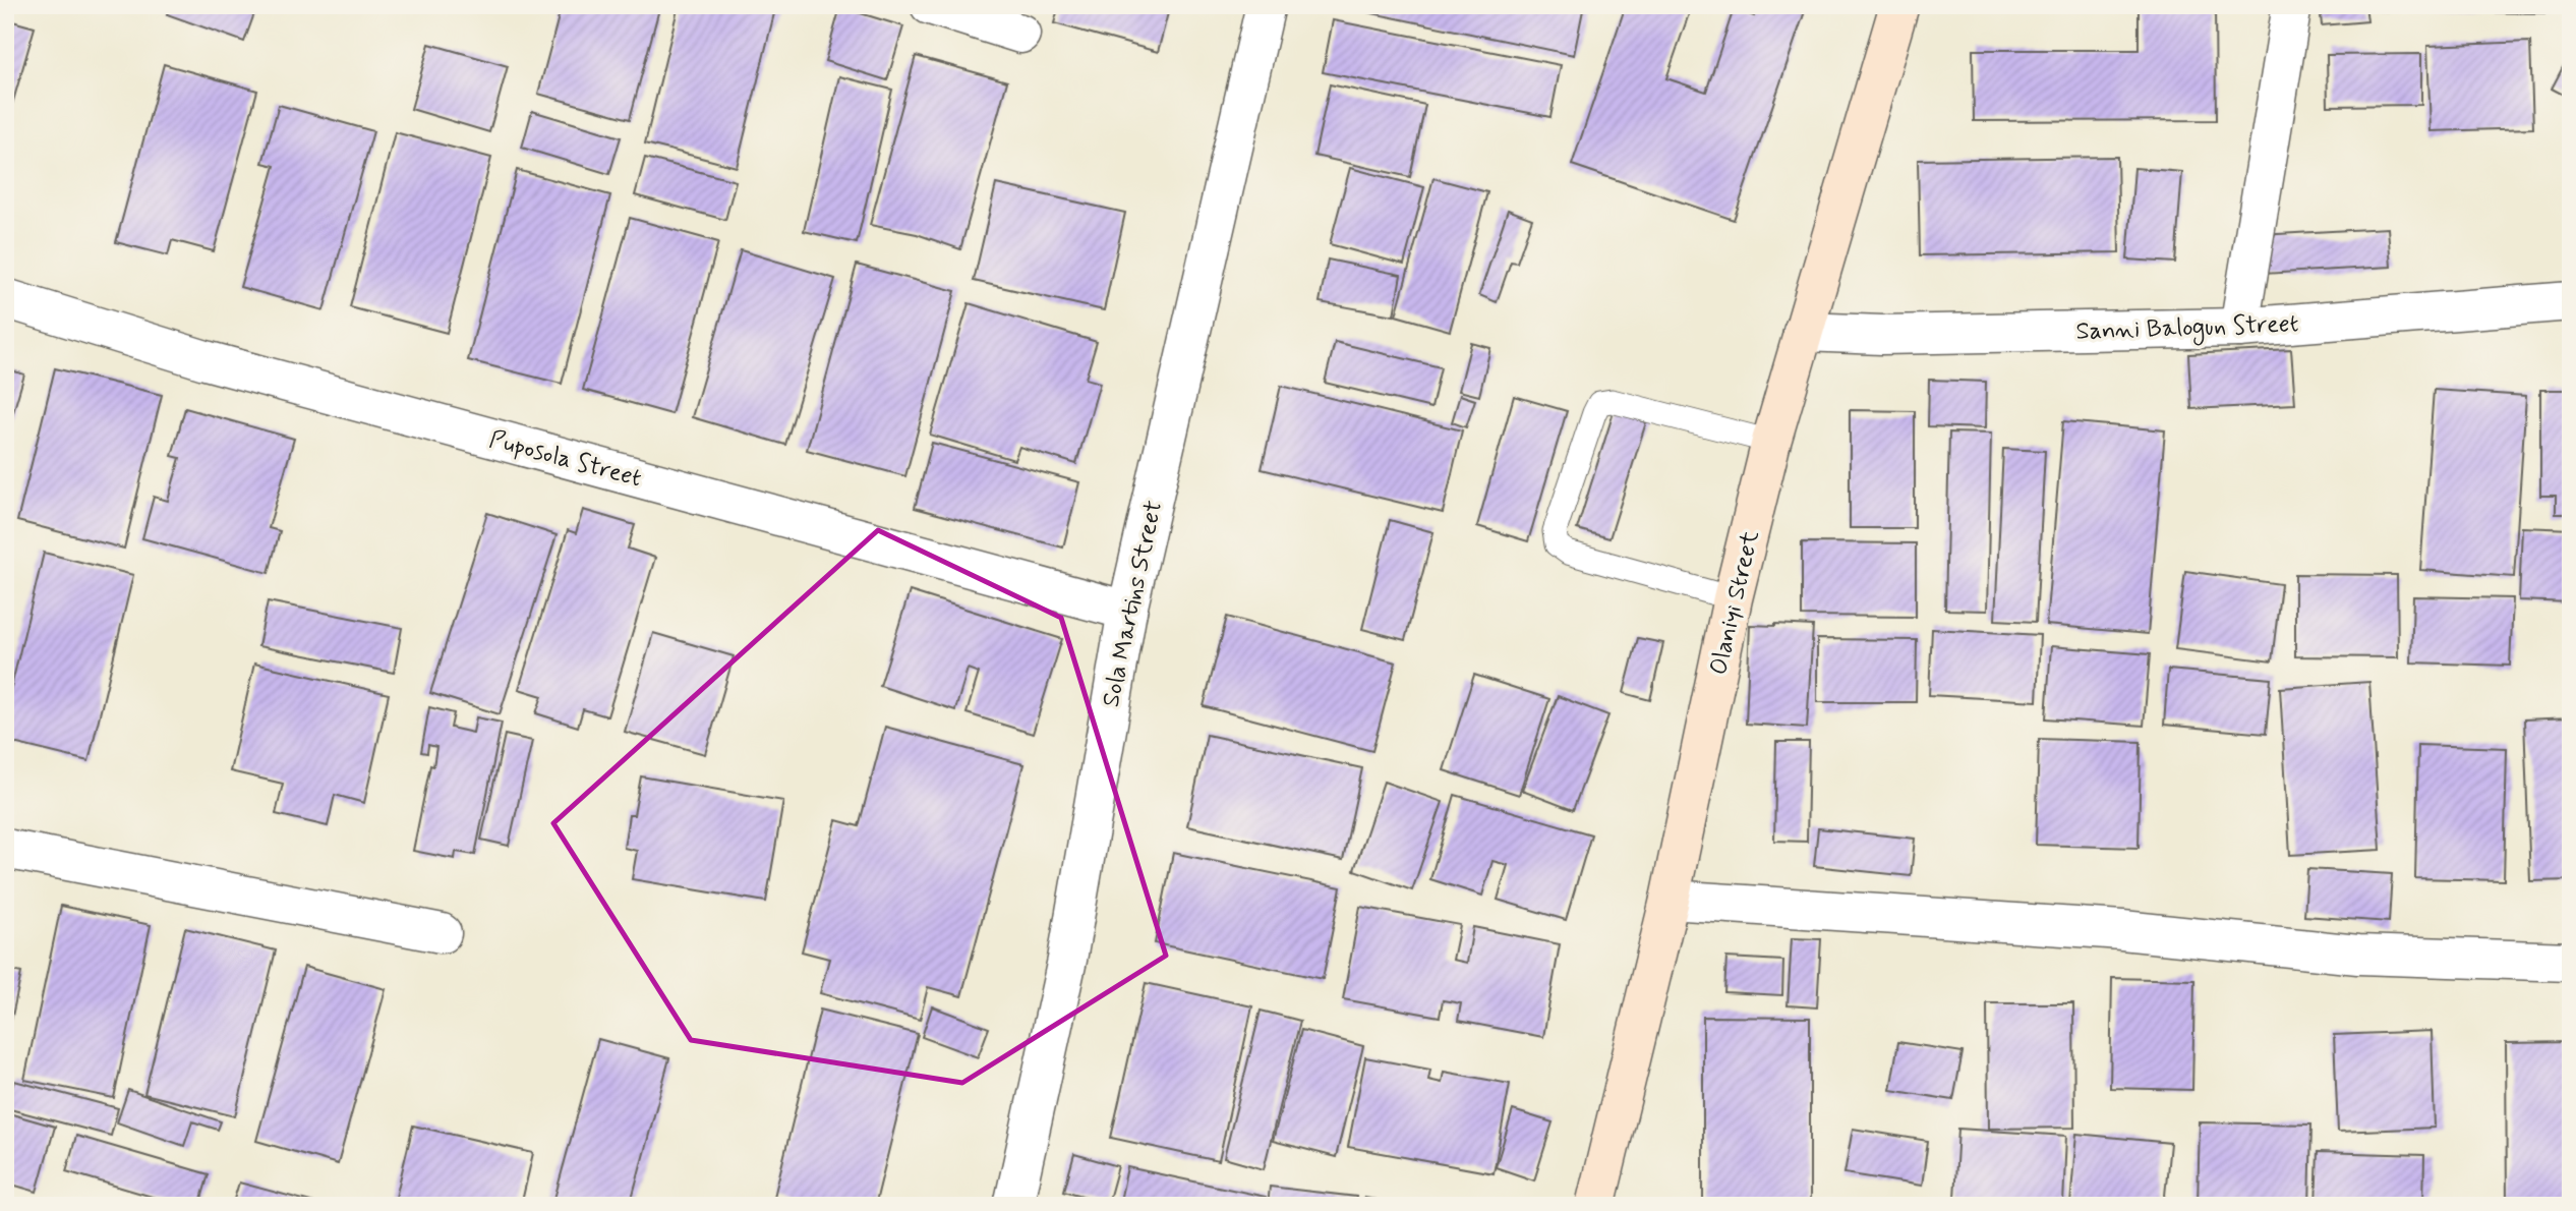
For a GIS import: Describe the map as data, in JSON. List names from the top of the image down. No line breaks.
{"streets":{"street":["Sanni Balogun Street","Puposola Street","Olaniyi Street","Sola Martins Street"]},"crossings":[["Sanni Balogun Street","Olaniyi Street"],["Puposola Street","Sola Martins Street"]]}
